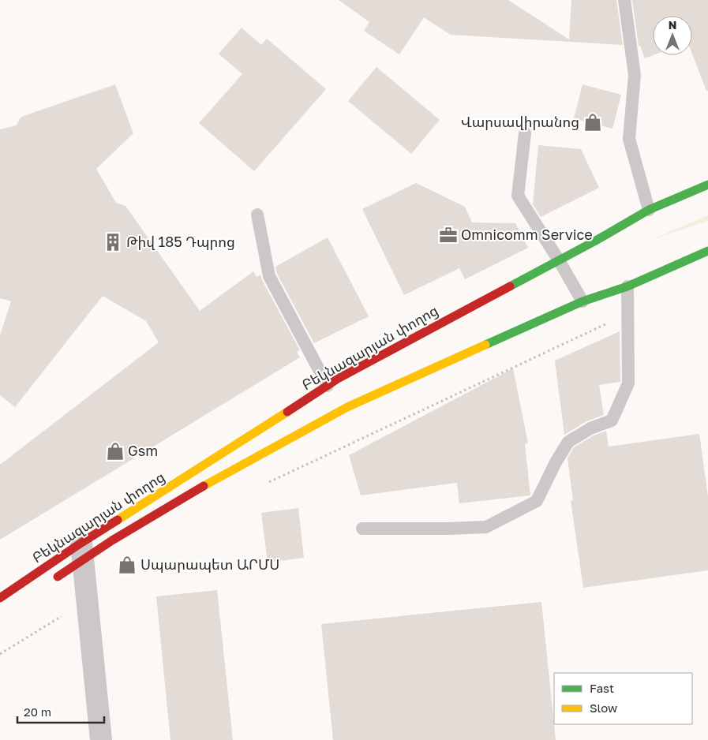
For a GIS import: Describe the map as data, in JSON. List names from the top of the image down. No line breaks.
{"streets":{"street":["Բեկնազարյան փողոց"]},"places":{"shop":["Վարսավիրանոց","Gsm","Սպարապետ ԱՐՄՍ"],"office":["Omnicomm Service"],"building":["Թիվ 185 Դպրոց"]},"legend":["Fast","Slow"],"scale_bar":"20 m","north":"top"}
